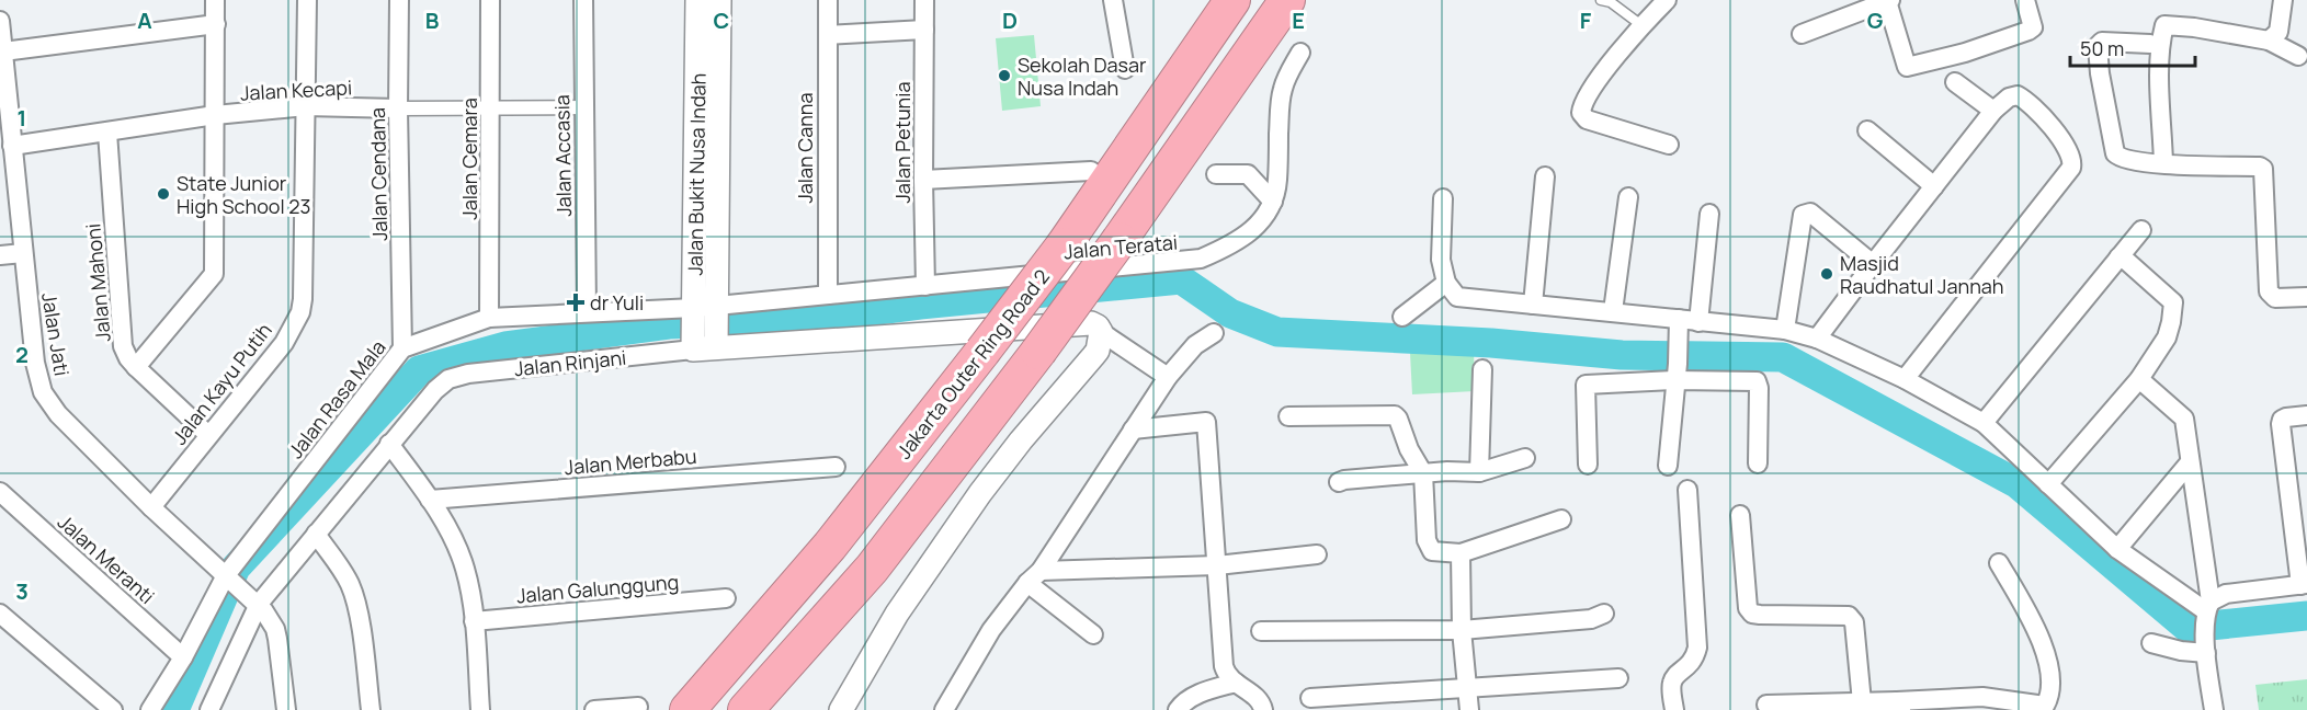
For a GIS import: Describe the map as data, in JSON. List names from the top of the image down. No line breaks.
{"streets":{"highway":["Jakarta Outer Ring Road 2"],"street":["Jalan Kecapi","Jalan Petunia","Jalan Canna","Jalan Accasia","Jalan Cemara","Jalan Cendana","Jalan Bukit Nusa Indah","Jalan Teratai","Jalan Mahoni","Jalan Jati","Jalan Rinjani","Jalan Kayu Putih","Jalan Rasa Mala","Jalan Merbabu","Jalan Meranti","Jalan Galunggung"]},"crossings":[["Jalan Kecapi","Jalan Accasia"],["Jalan Kecapi","Jalan Cemara"],["Jalan Kecapi","Jalan Cendana"],["Jalan Kecapi","Jalan Mahoni"],["Jalan Kecapi","Jalan Jati"],["Jalan Kecapi","Jalan Kayu Putih"],["Jalan Petunia","Jalan Teratai"],["Jalan Canna","Jalan Teratai"],["Jalan Accasia","Jalan Rasa Mala"],["Jalan Cemara","Jalan Rasa Mala"],["Jalan Cendana","Jalan Rasa Mala"],["Jalan Bukit Nusa Indah","Jalan Teratai"],["Jalan Bukit Nusa Indah","Jalan Rinjani"],["Jalan Bukit Nusa Indah","Jalan Rasa Mala"],["Jalan Teratai","Jalan Rasa Mala"],["Jalan Mahoni","Jalan Kayu Putih"],["Jalan Jati","Jalan Rinjani"],["Jalan Jati","Jalan Kayu Putih"],["Jalan Jati","Jalan Rasa Mala"],["Jalan Rasa Mala","Jalan Meranti"]],"places":{"other":["Sekolah Dasar Nusa Indah","State Junior High School 23","Masjid Raudhatul Jannah"],"health":["dr Yuli"]},"scale_bar":"50 m","grid":{"columns":["A","B","C","D","E","F","G"],"rows":["1","2","3"]}}
